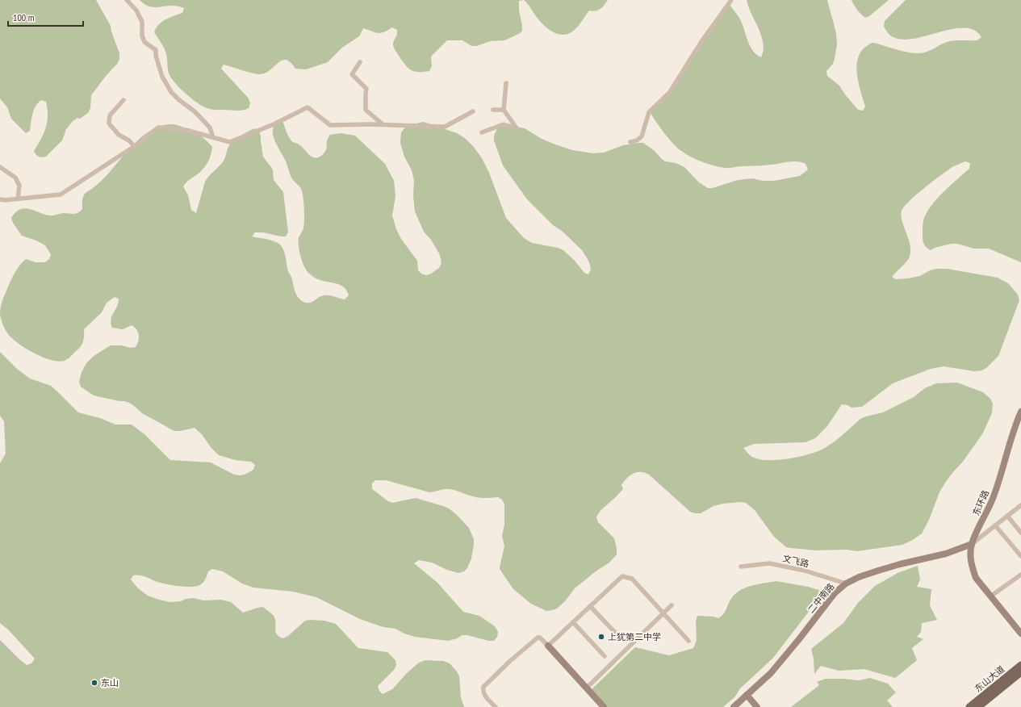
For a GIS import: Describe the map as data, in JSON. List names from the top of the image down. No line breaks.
{"streets":{"main road":["东山大道"],"street":["东环路","文飞路","二中南路"]},"crossings":[["东环路","二中南路"],["文飞路","二中南路"]],"places":["上犹第二中学","东山"],"scale_bar":"100 m"}
